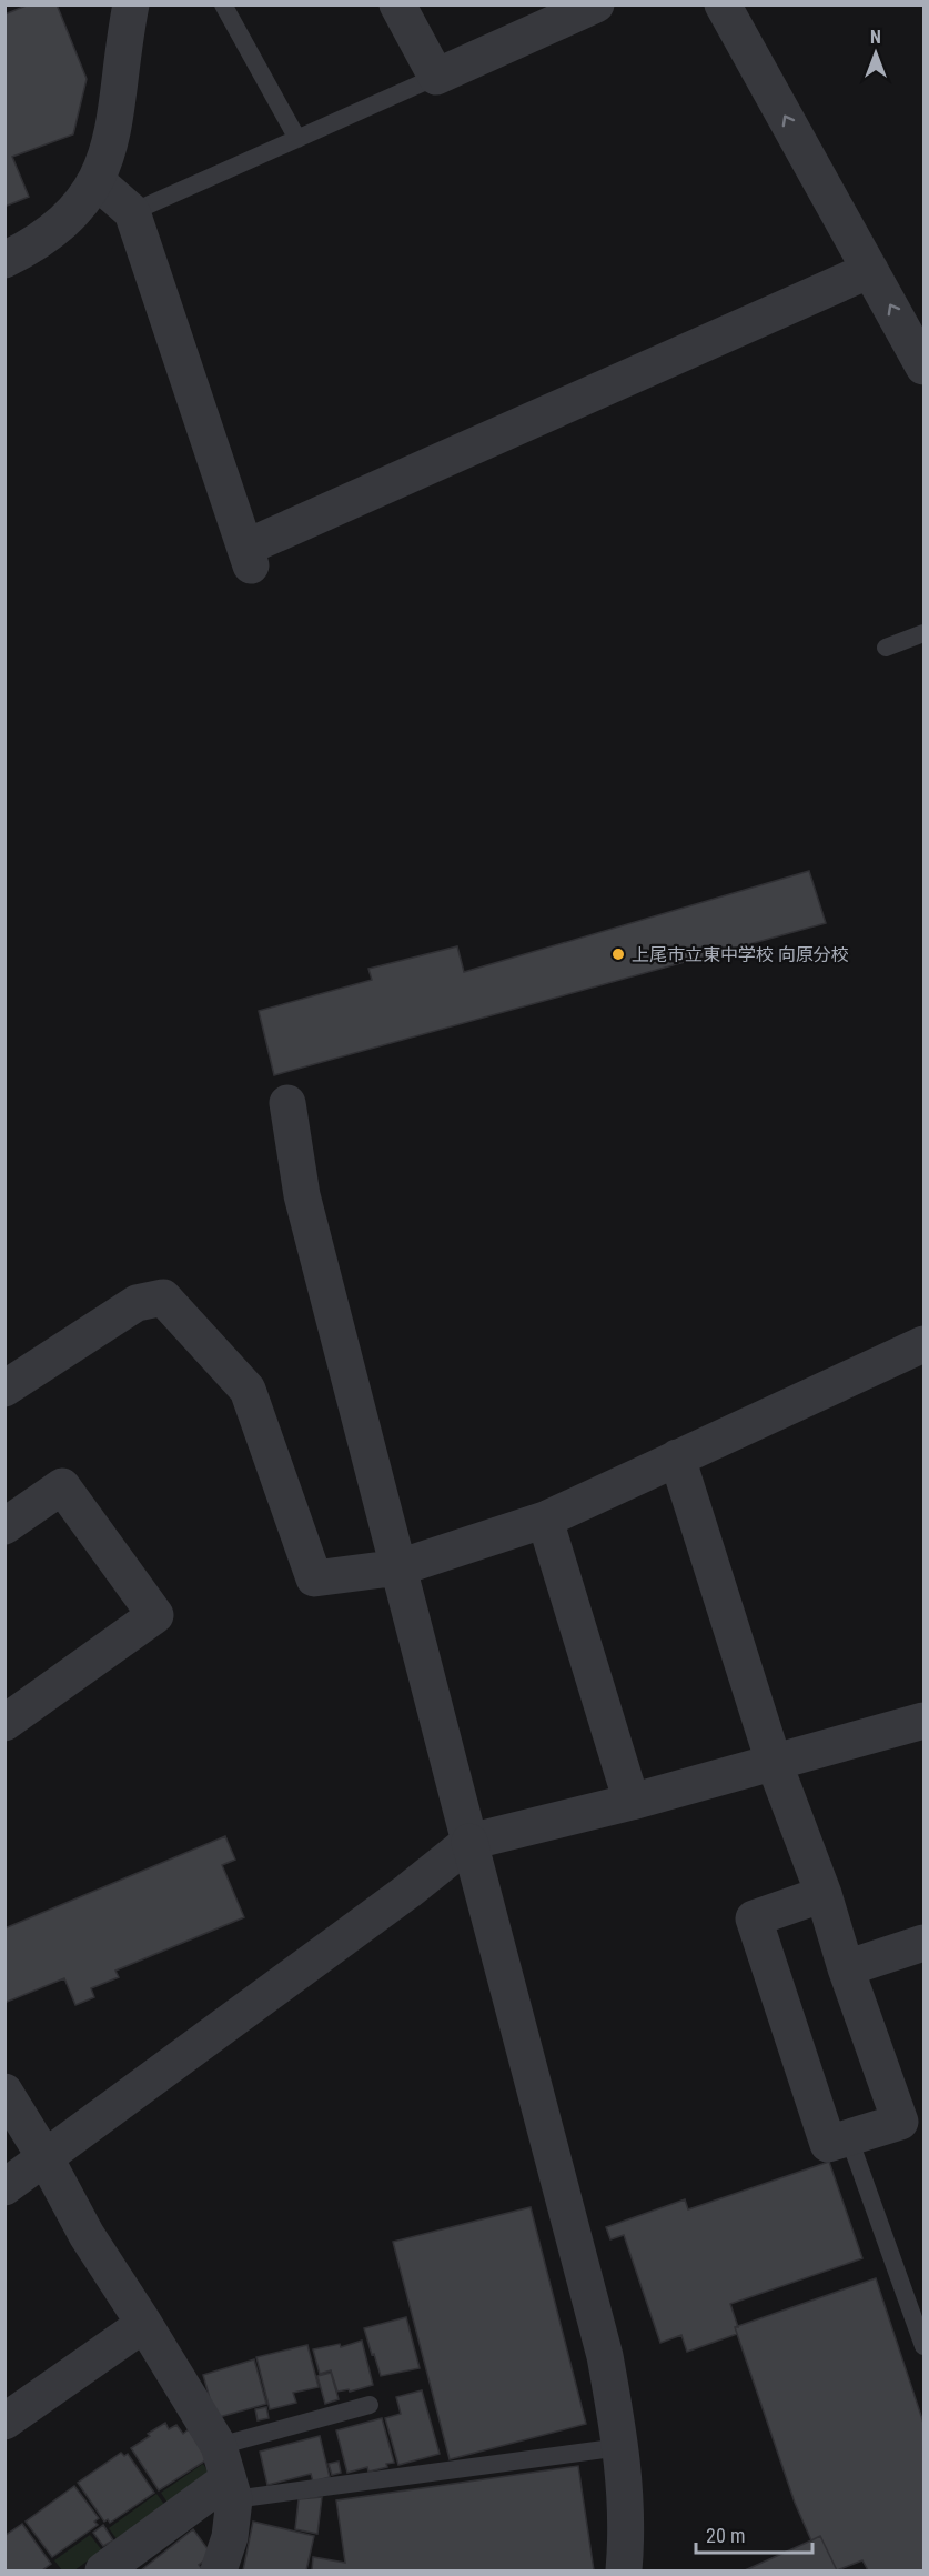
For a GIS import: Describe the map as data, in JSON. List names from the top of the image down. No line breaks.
{"places":["上尾市立東中学校 向原分校"],"scale_bar":"20 m","north":"top"}
